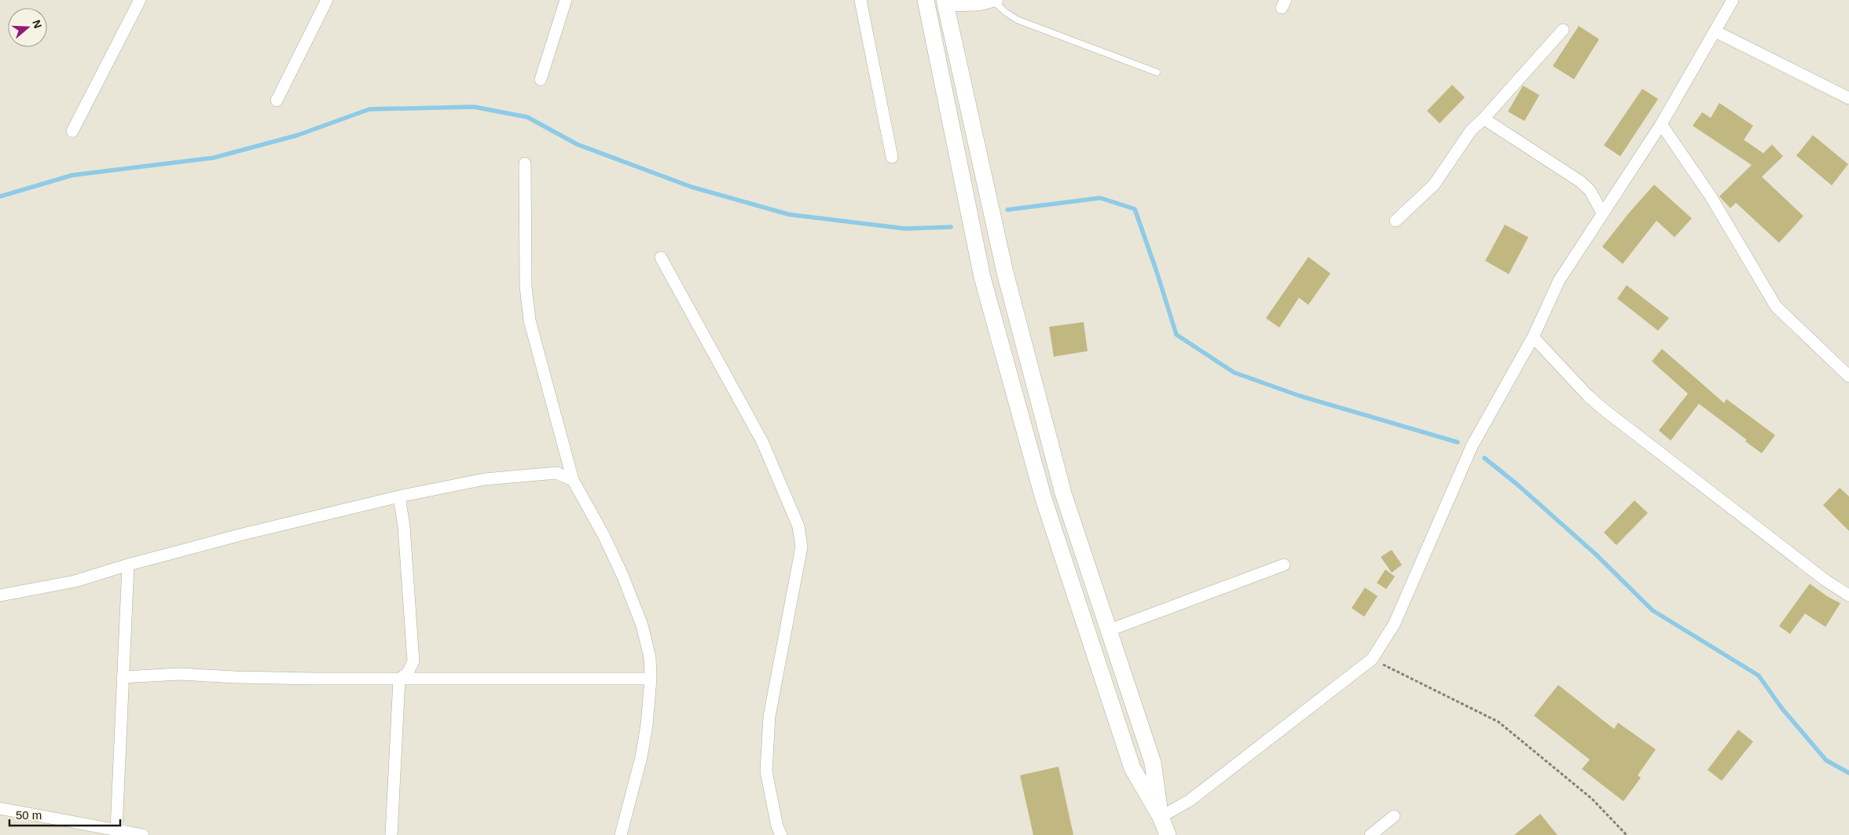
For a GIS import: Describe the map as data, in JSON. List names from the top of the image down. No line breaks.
{"scale_bar":"50 m","north":"right"}
